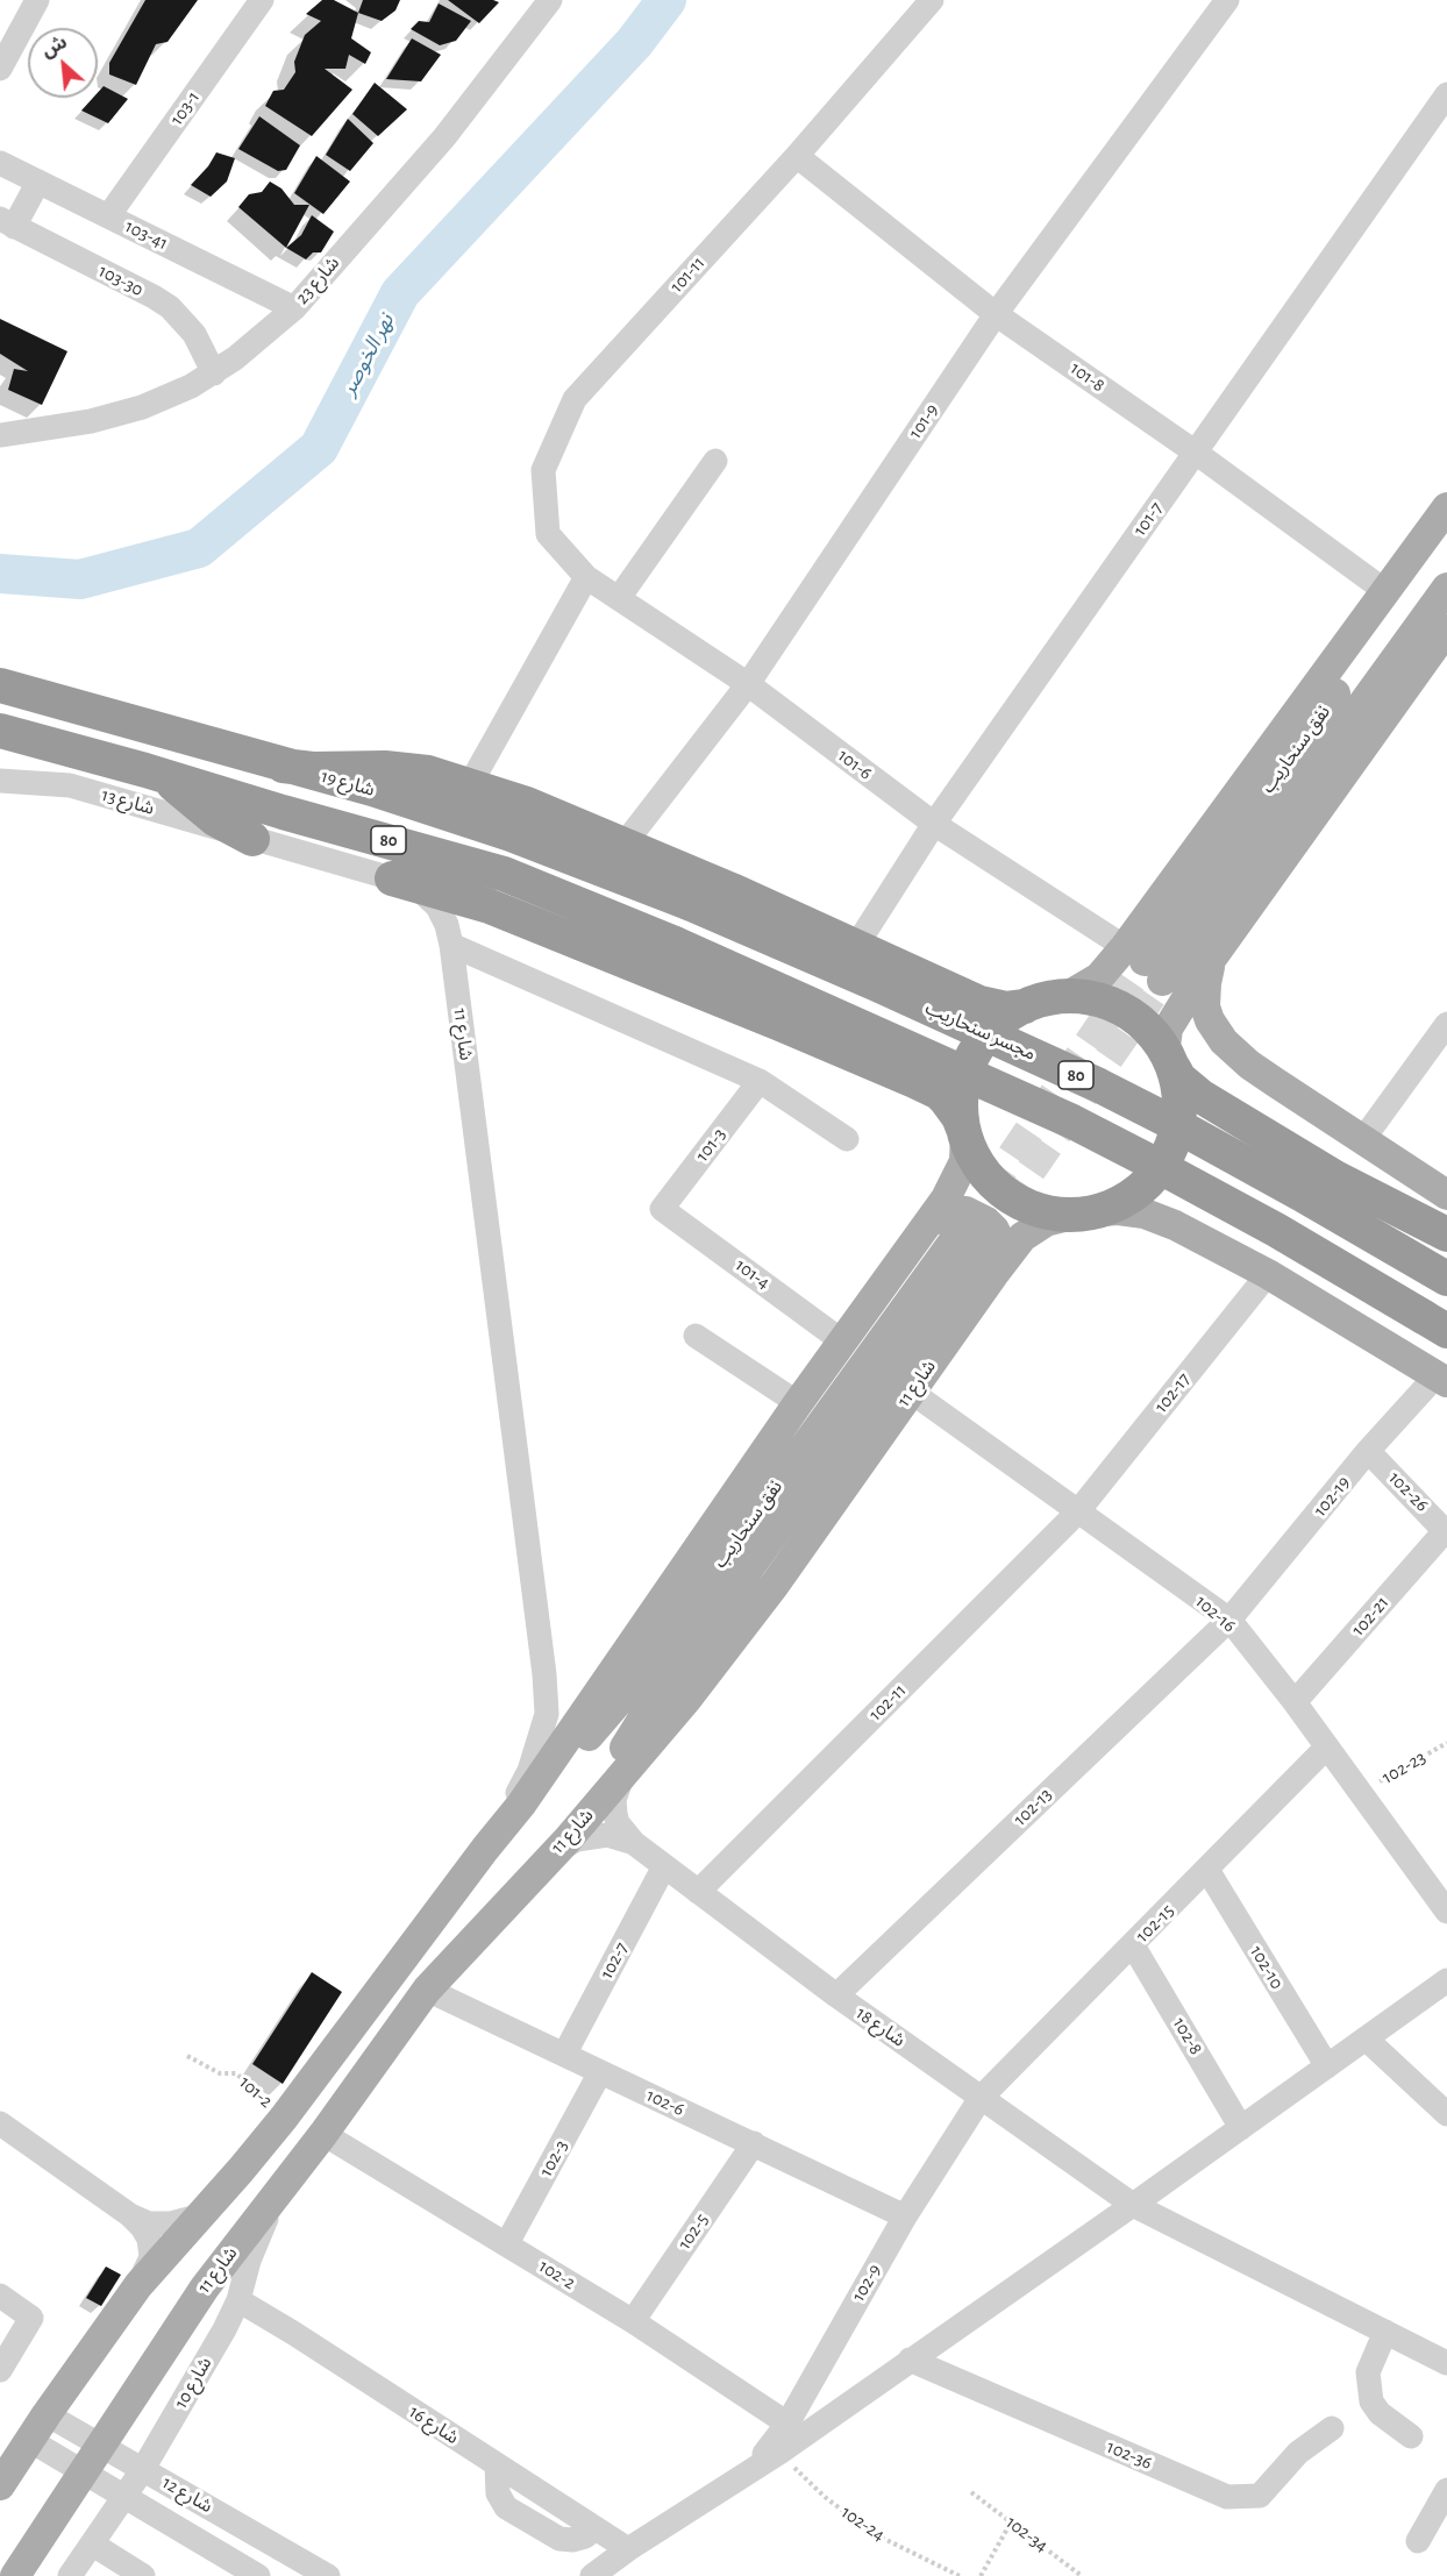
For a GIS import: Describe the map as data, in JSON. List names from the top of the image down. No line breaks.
{"streets":{"highway":["شارع 19","80","مجسر سنحاريب"],"main road":["نفق سنحاريب","شارع 11"],"street":["103-1","103-41","101-11","103-30","شارع 23","101-8","101-9","101-7","101-6","شارع 13","101-3","101-4","102-17","102-26","102-19","102-16","102-21","102-11","102-13","102-15","102-7","102-10","شارع 18","102-8","102-6","102-3","102-5","102-2","102-9","شارع 10","شارع 16","102-36","شارع 12"],"path":["102-23","101-2","102-24","102-34"]},"crossings":[["103-1","103-41"],["103-41","شارع 23"],["101-11","101-8"],["101-11","101-6"],["103-30","شارع 23"],["101-8","101-9"],["101-8","101-7"],["101-9","101-6"],["101-7","101-6"],["نفق سنحاريب","101-6"],["نفق سنحاريب","شارع 11"],["شارع 19","مجسر سنحاريب"],["شارع 13","شارع 11"],["شارع 11","101-4"],["شارع 11","102-17"],["شارع 11","102-19"],["شارع 11","102-16"],["شارع 11","101-2"],["شارع 11","102-6"],["شارع 11","102-2"],["شارع 11","شارع 10"],["شارع 11","شارع 12"],["101-3","101-4"],["102-17","102-16"],["102-17","102-11"],["102-26","102-19"],["102-26","102-21"],["102-19","102-16"],["102-19","102-13"],["102-16","102-21"],["102-16","102-11"],["102-16","102-23"],["102-16","102-13"],["102-16","102-15"],["102-11","شارع 18"],["102-13","شارع 18"],["102-15","102-10"],["102-15","شارع 18"],["102-15","102-8"],["102-15","102-9"],["102-7","شارع 18"],["102-7","102-6"],["شارع 18","102-9"],["102-6","102-3"],["102-6","102-5"],["102-6","102-9"],["102-3","102-2"],["102-5","102-2"],["102-2","102-9"],["شارع 10","شارع 16"],["شارع 10","شارع 12"]],"water":["نهر الخوصر"],"north":"top left"}
